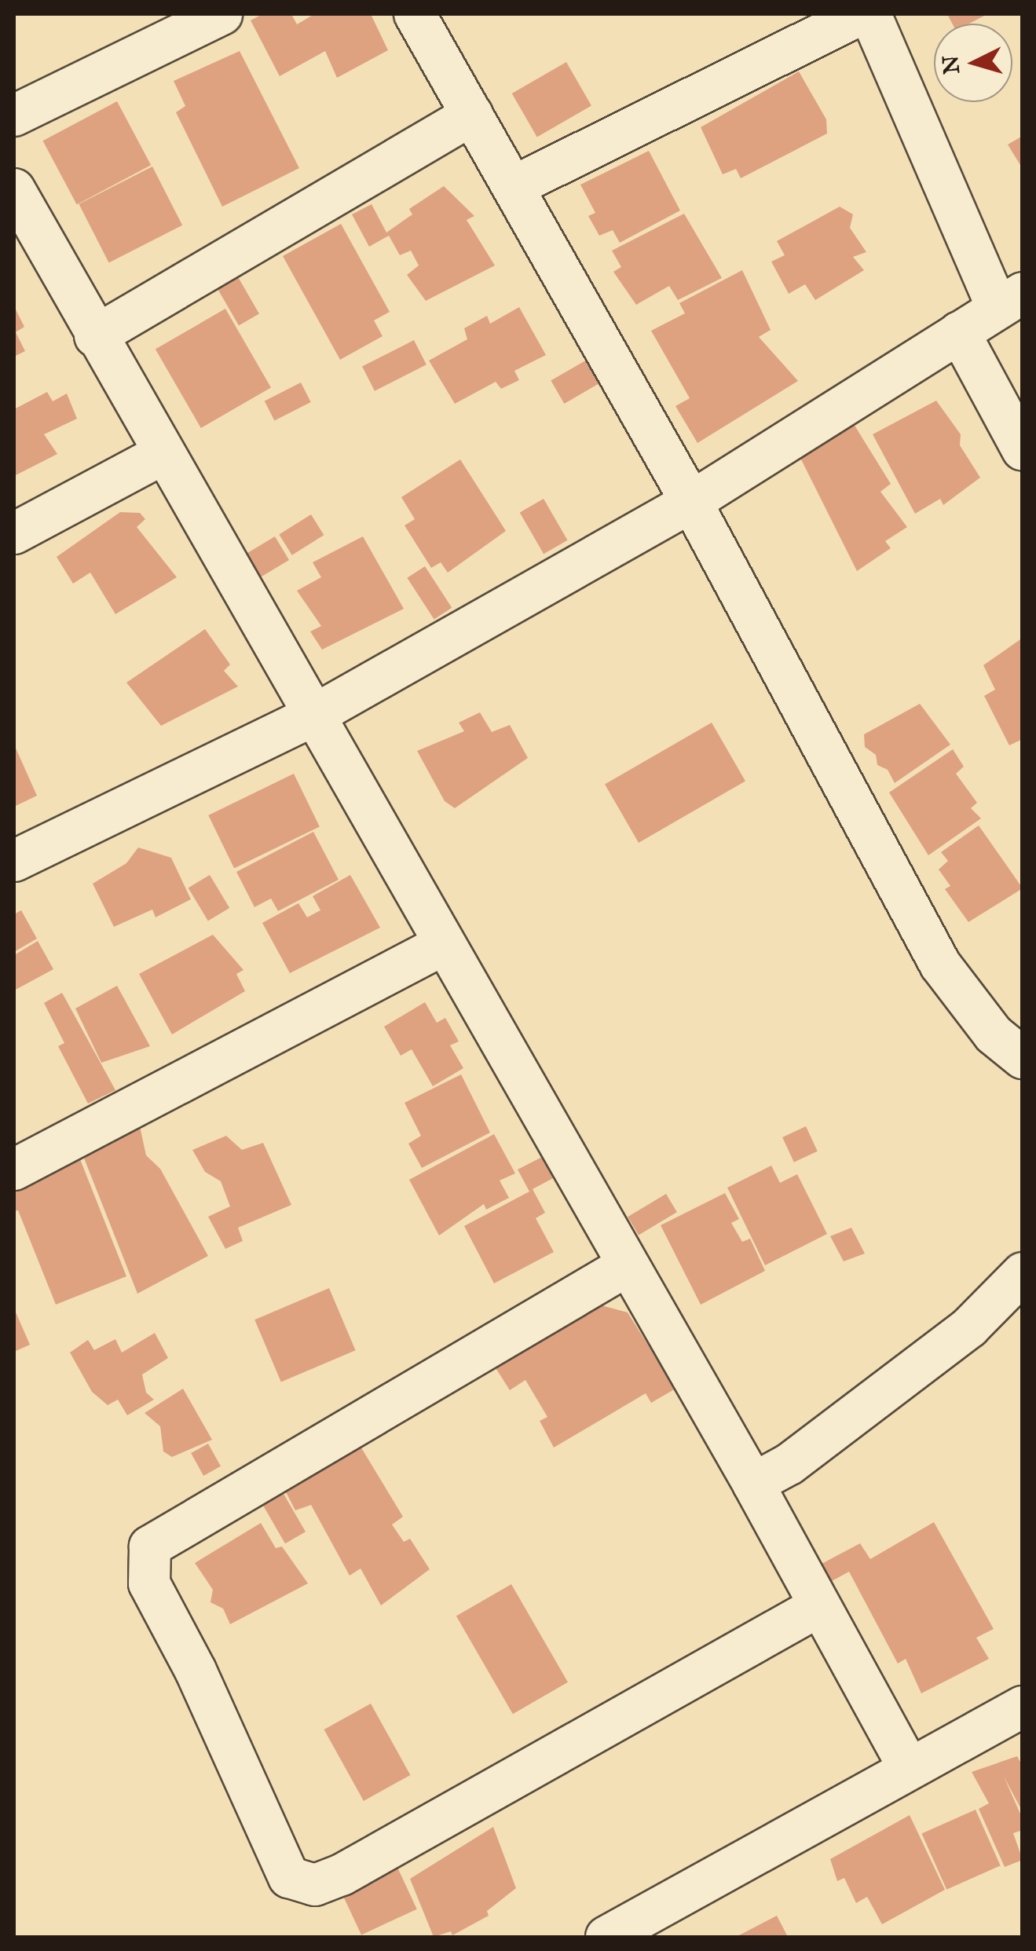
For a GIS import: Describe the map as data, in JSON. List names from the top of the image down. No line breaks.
{"north":"left"}
